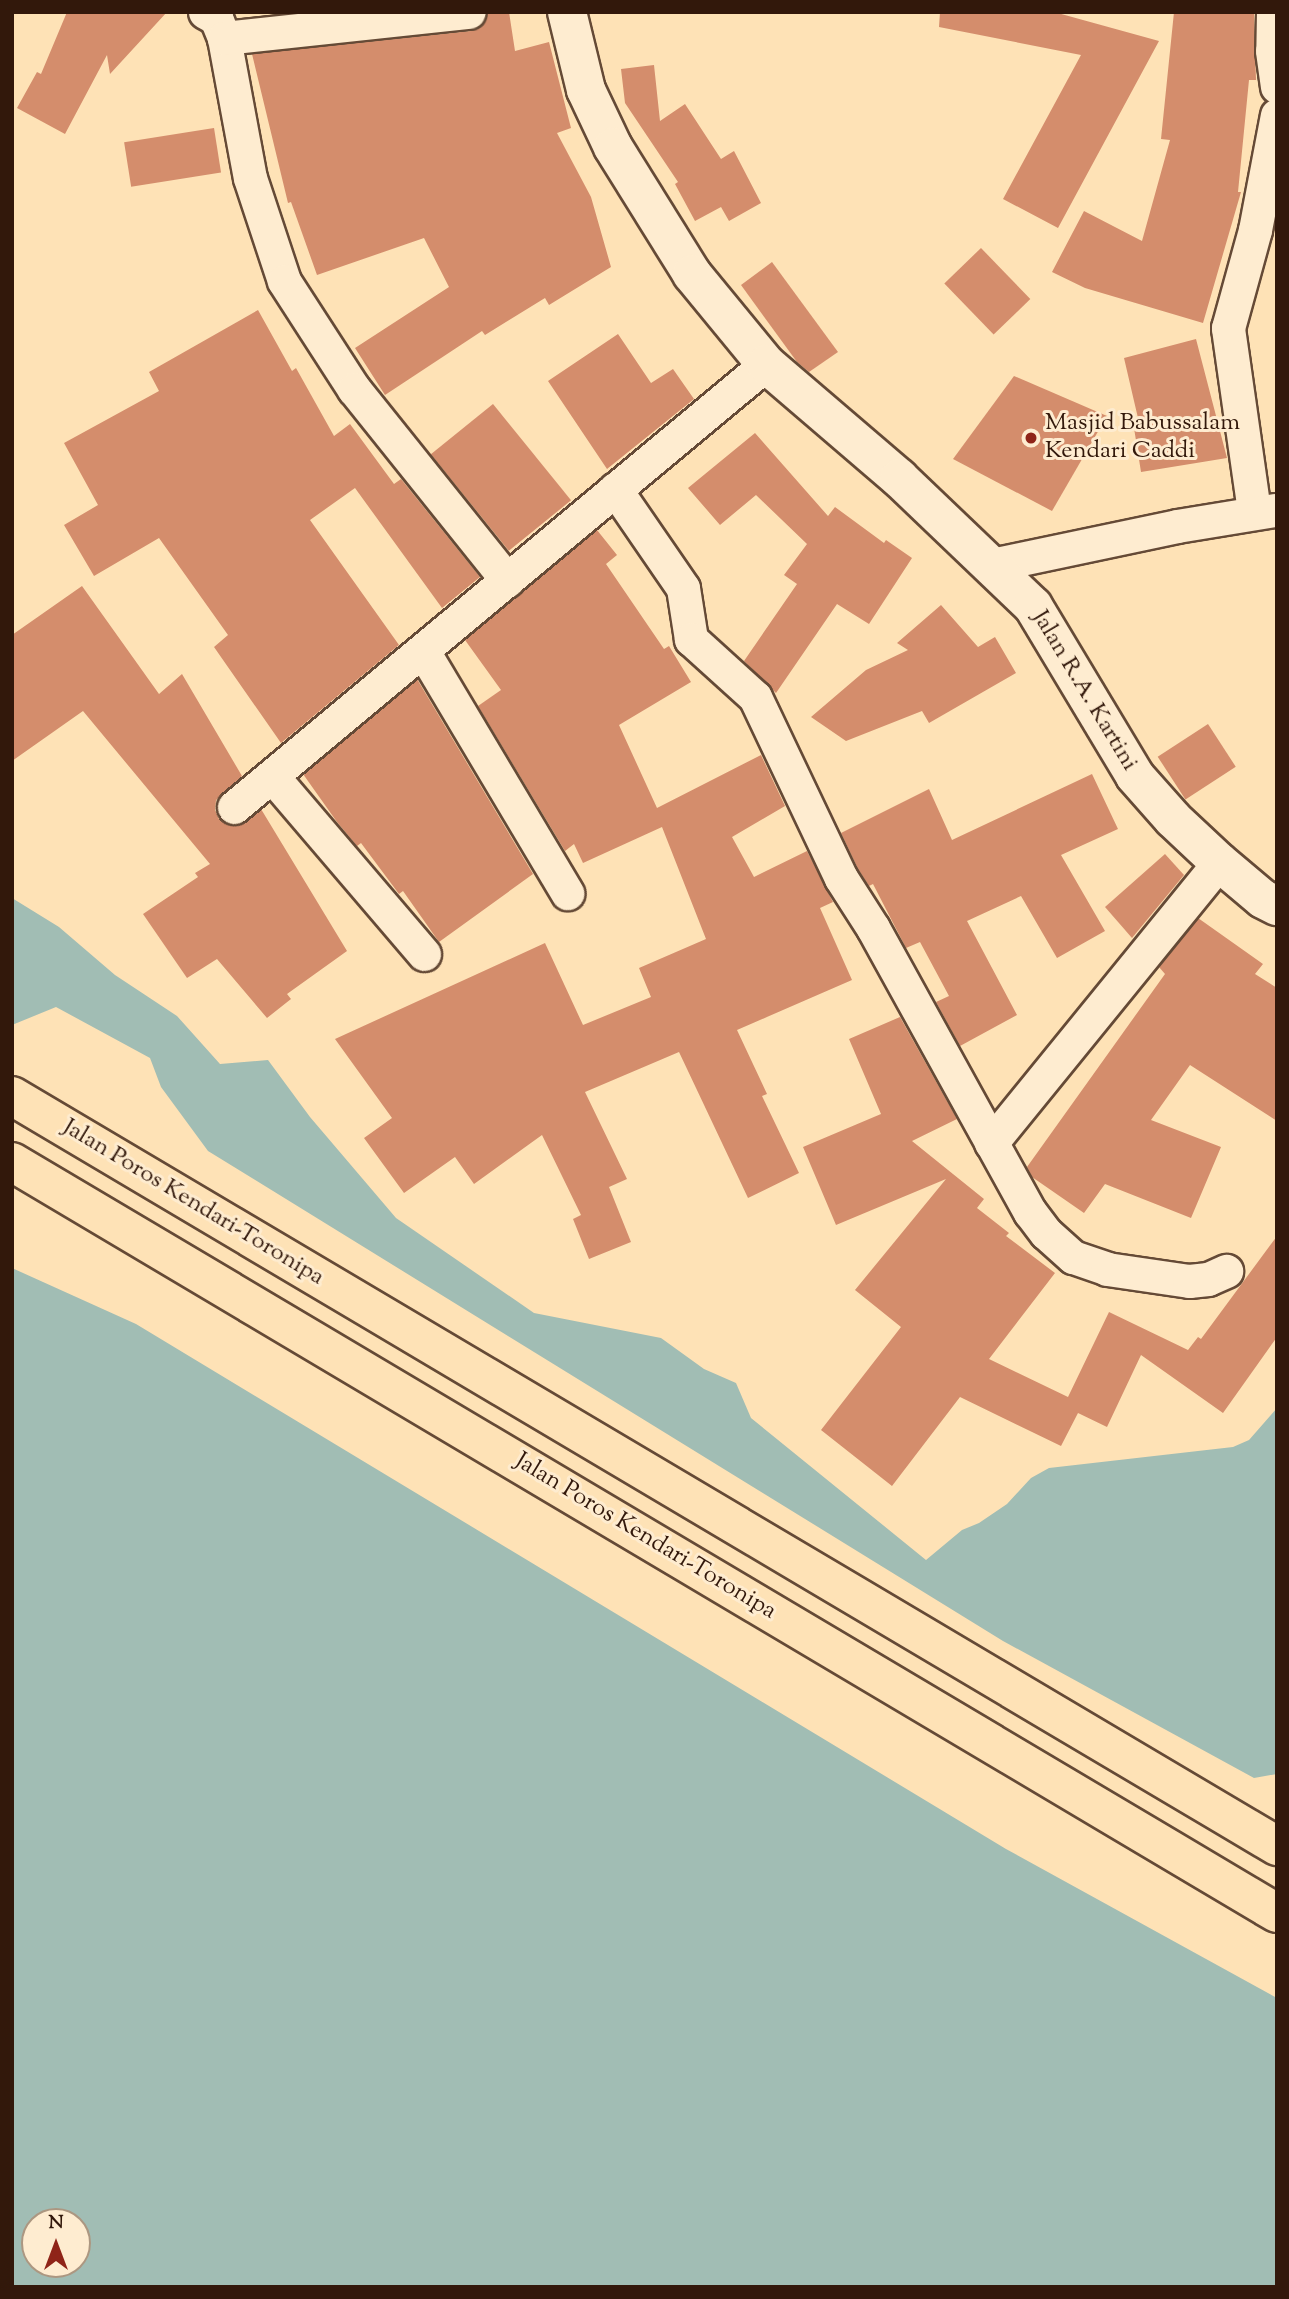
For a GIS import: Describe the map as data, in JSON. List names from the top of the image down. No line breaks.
{"streets":{"main road":["Jalan R.A. Kartini","Jalan Poros Kendari-Toronipa"]},"places":["Masjid Babussalam Kendari Caddi"],"north":"top"}
